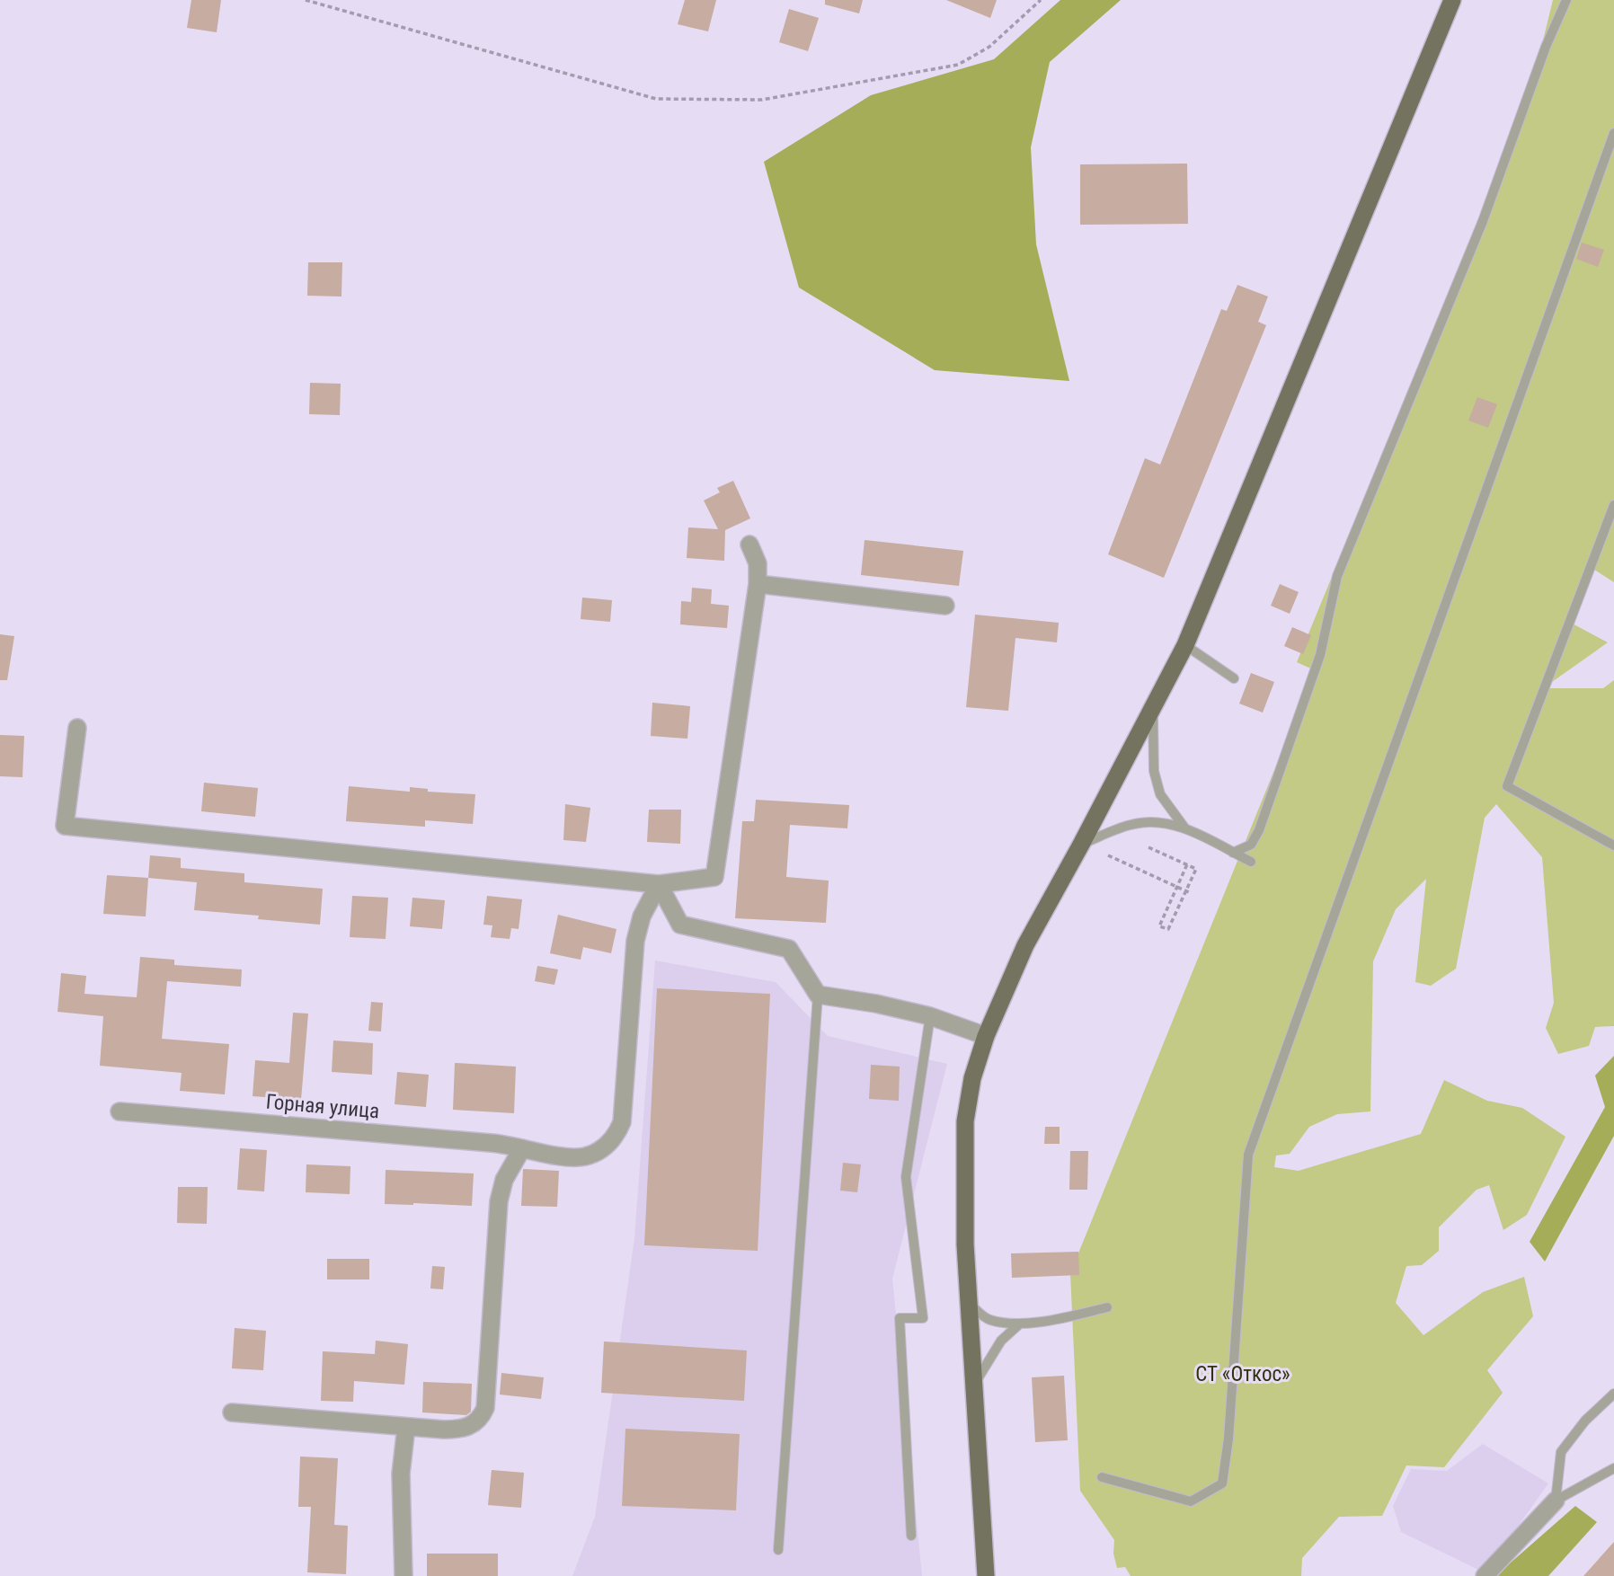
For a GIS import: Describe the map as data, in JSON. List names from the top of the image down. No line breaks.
{"streets":{"street":["Горная улица"]},"parks":["СТ «Откос»"]}
